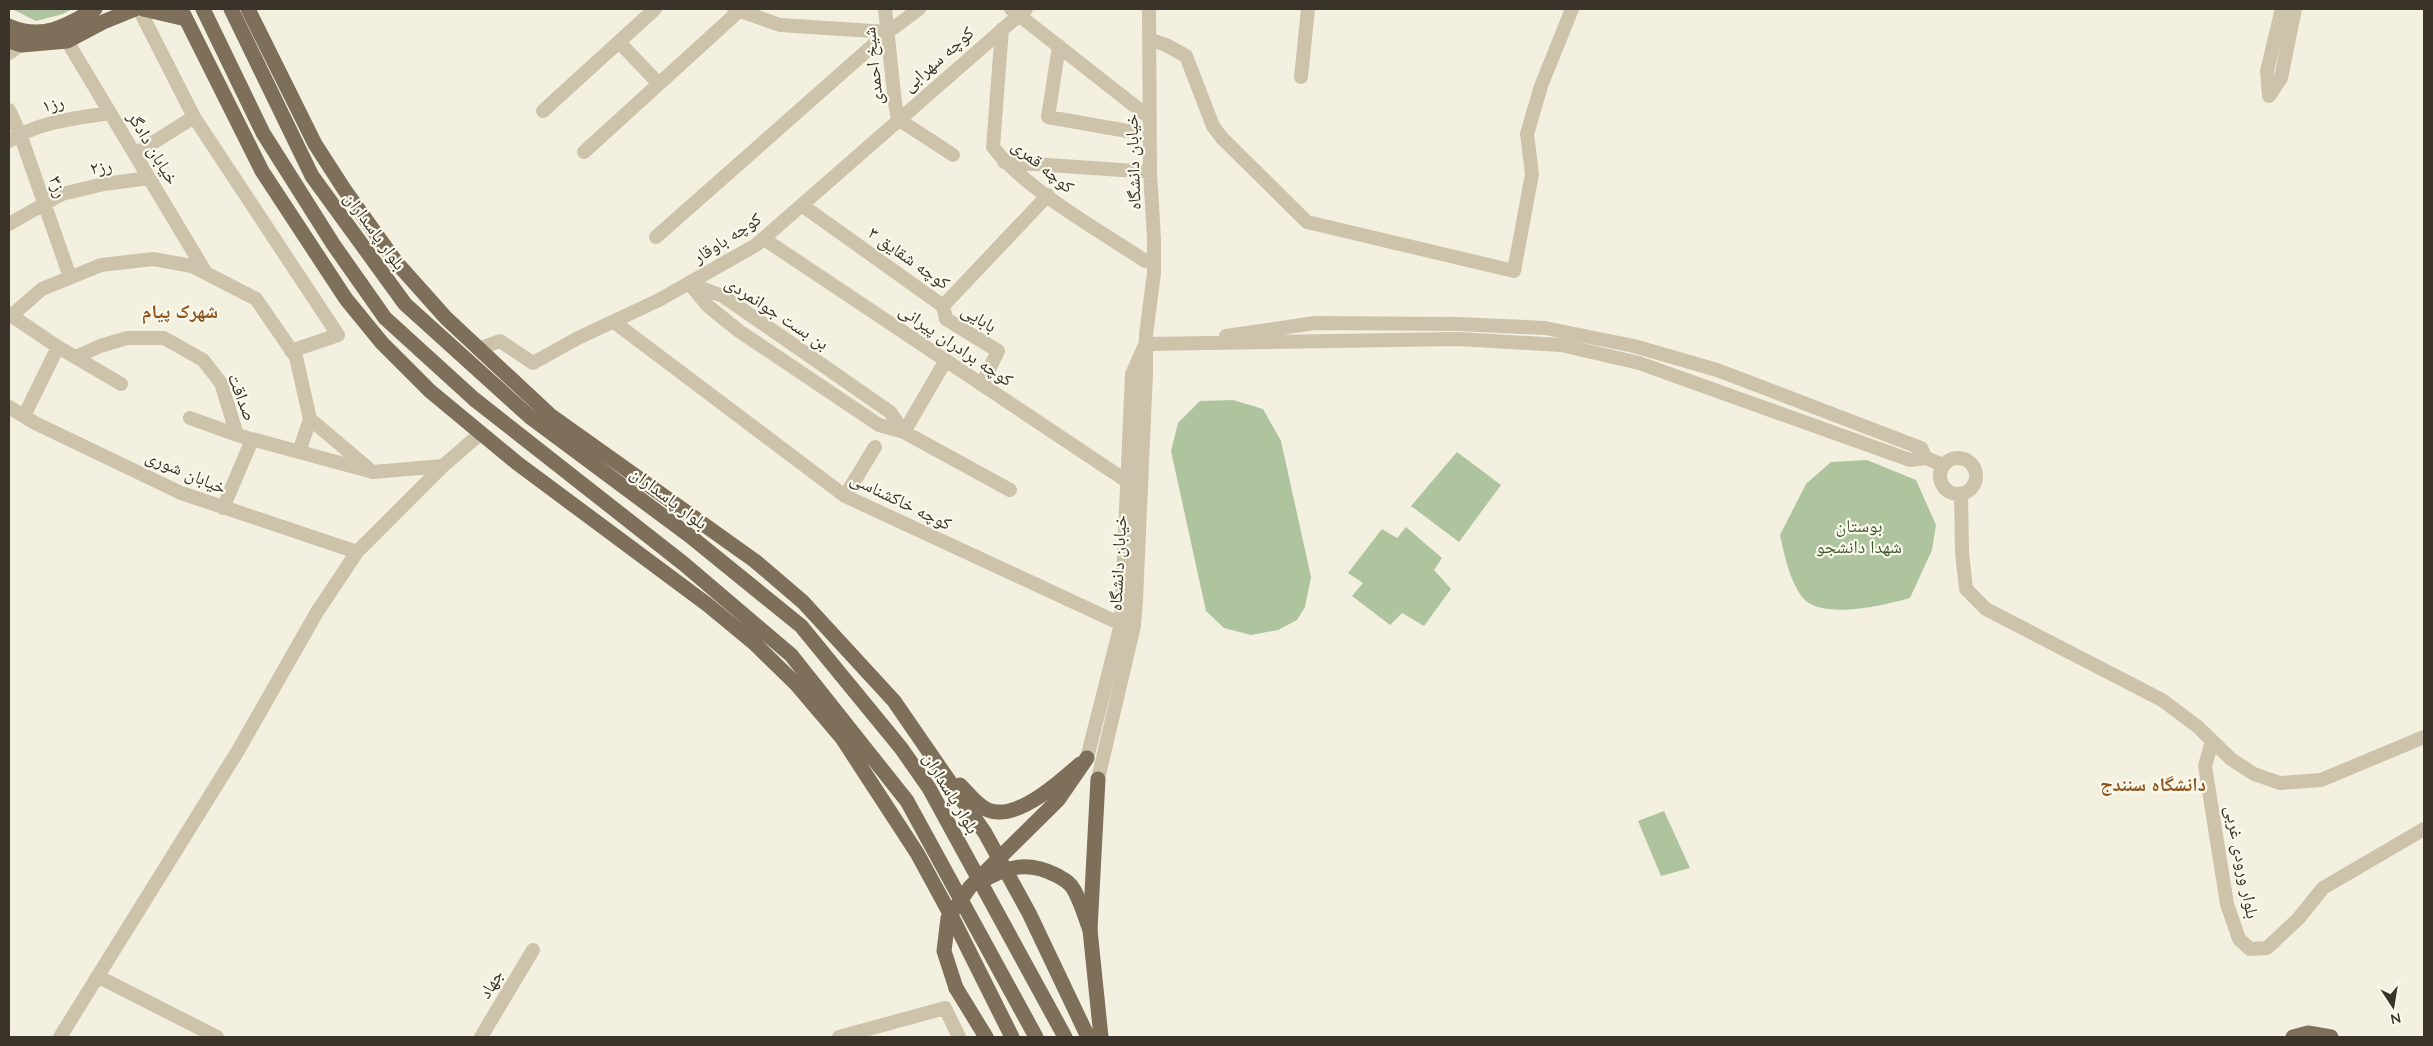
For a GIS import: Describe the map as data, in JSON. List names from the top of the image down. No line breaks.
{"streets":{"main road":["بلوار پاسداران"],"street":["کوچه سهرابی","شیخ احمدی","رز۱","خیابان دادگر","خیابان دانشگاه","کوچه قمری","رز۲","رز۳","کوچه باوقار","کوچه شقایق ۳","بن بست جوانمردی","بابایی","کوچه برادران پیرانی","صداقت","خیابان شوری","کوچه خاکشناسی","بلوار ورودی غربی","جهاد"]},"crossings":[["کوچه سهرابی","شیخ احمدی"],["کوچه سهرابی","کوچه قمری"],["کوچه سهرابی","کوچه باوقار"],["شیخ احمدی","کوچه باوقار"],["رز۱","خیابان دادگر"],["رز۱","رز۳"],["خیابان دادگر","رز۲"],["خیابان دانشگاه","کوچه برادران پیرانی"],["خیابان دانشگاه","کوچه خاکشناسی"],["کوچه قمری","کوچه شقایق ۳"],["رز۲","رز۳"],["کوچه باوقار","کوچه شقایق ۳"],["کوچه باوقار","بن بست جوانمردی"],["کوچه باوقار","کوچه برادران پیرانی"],["کوچه باوقار","کوچه خاکشناسی"],["کوچه شقایق ۳","بابایی"],["بابایی","کوچه برادران پیرانی"]],"districts":["شهرک پیام","دانشگاه سنندج"],"parks":["بوستان شهدا دانشجو"],"north":"bottom"}
